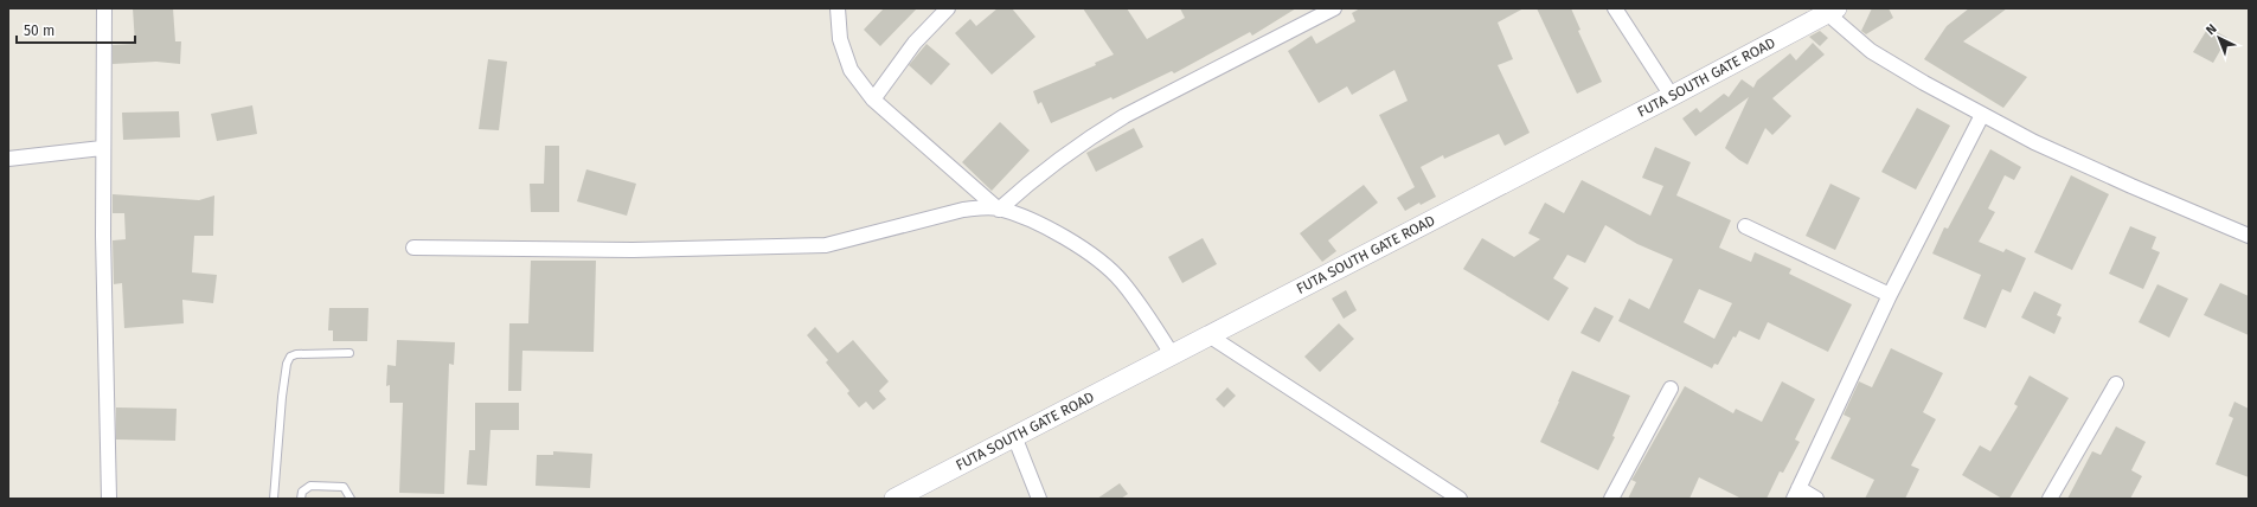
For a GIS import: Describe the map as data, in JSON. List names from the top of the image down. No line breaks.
{"streets":{"main road":["FUTA SOUTH GATE ROAD"]},"scale_bar":"50 m","north":"top left"}
